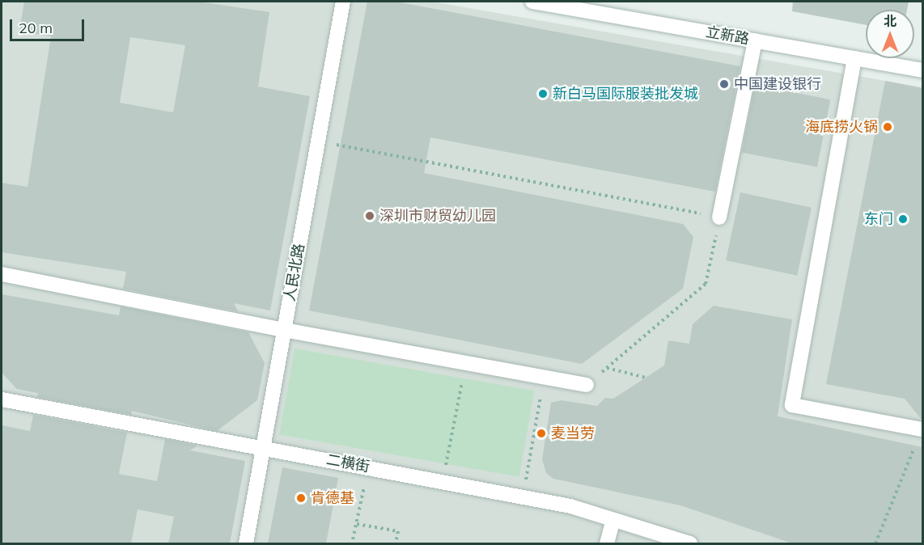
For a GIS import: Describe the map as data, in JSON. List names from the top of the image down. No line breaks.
{"streets":{"street":["立新路","人民北路","二横街"]},"crossings":[["人民北路","二横街"]],"places":["中国建设银行","新白马国际服装批发城","海底捞火锅","深圳市财贸幼儿园","东门","麦当劳","肯德基"],"scale_bar":"20 m","north":"top"}
